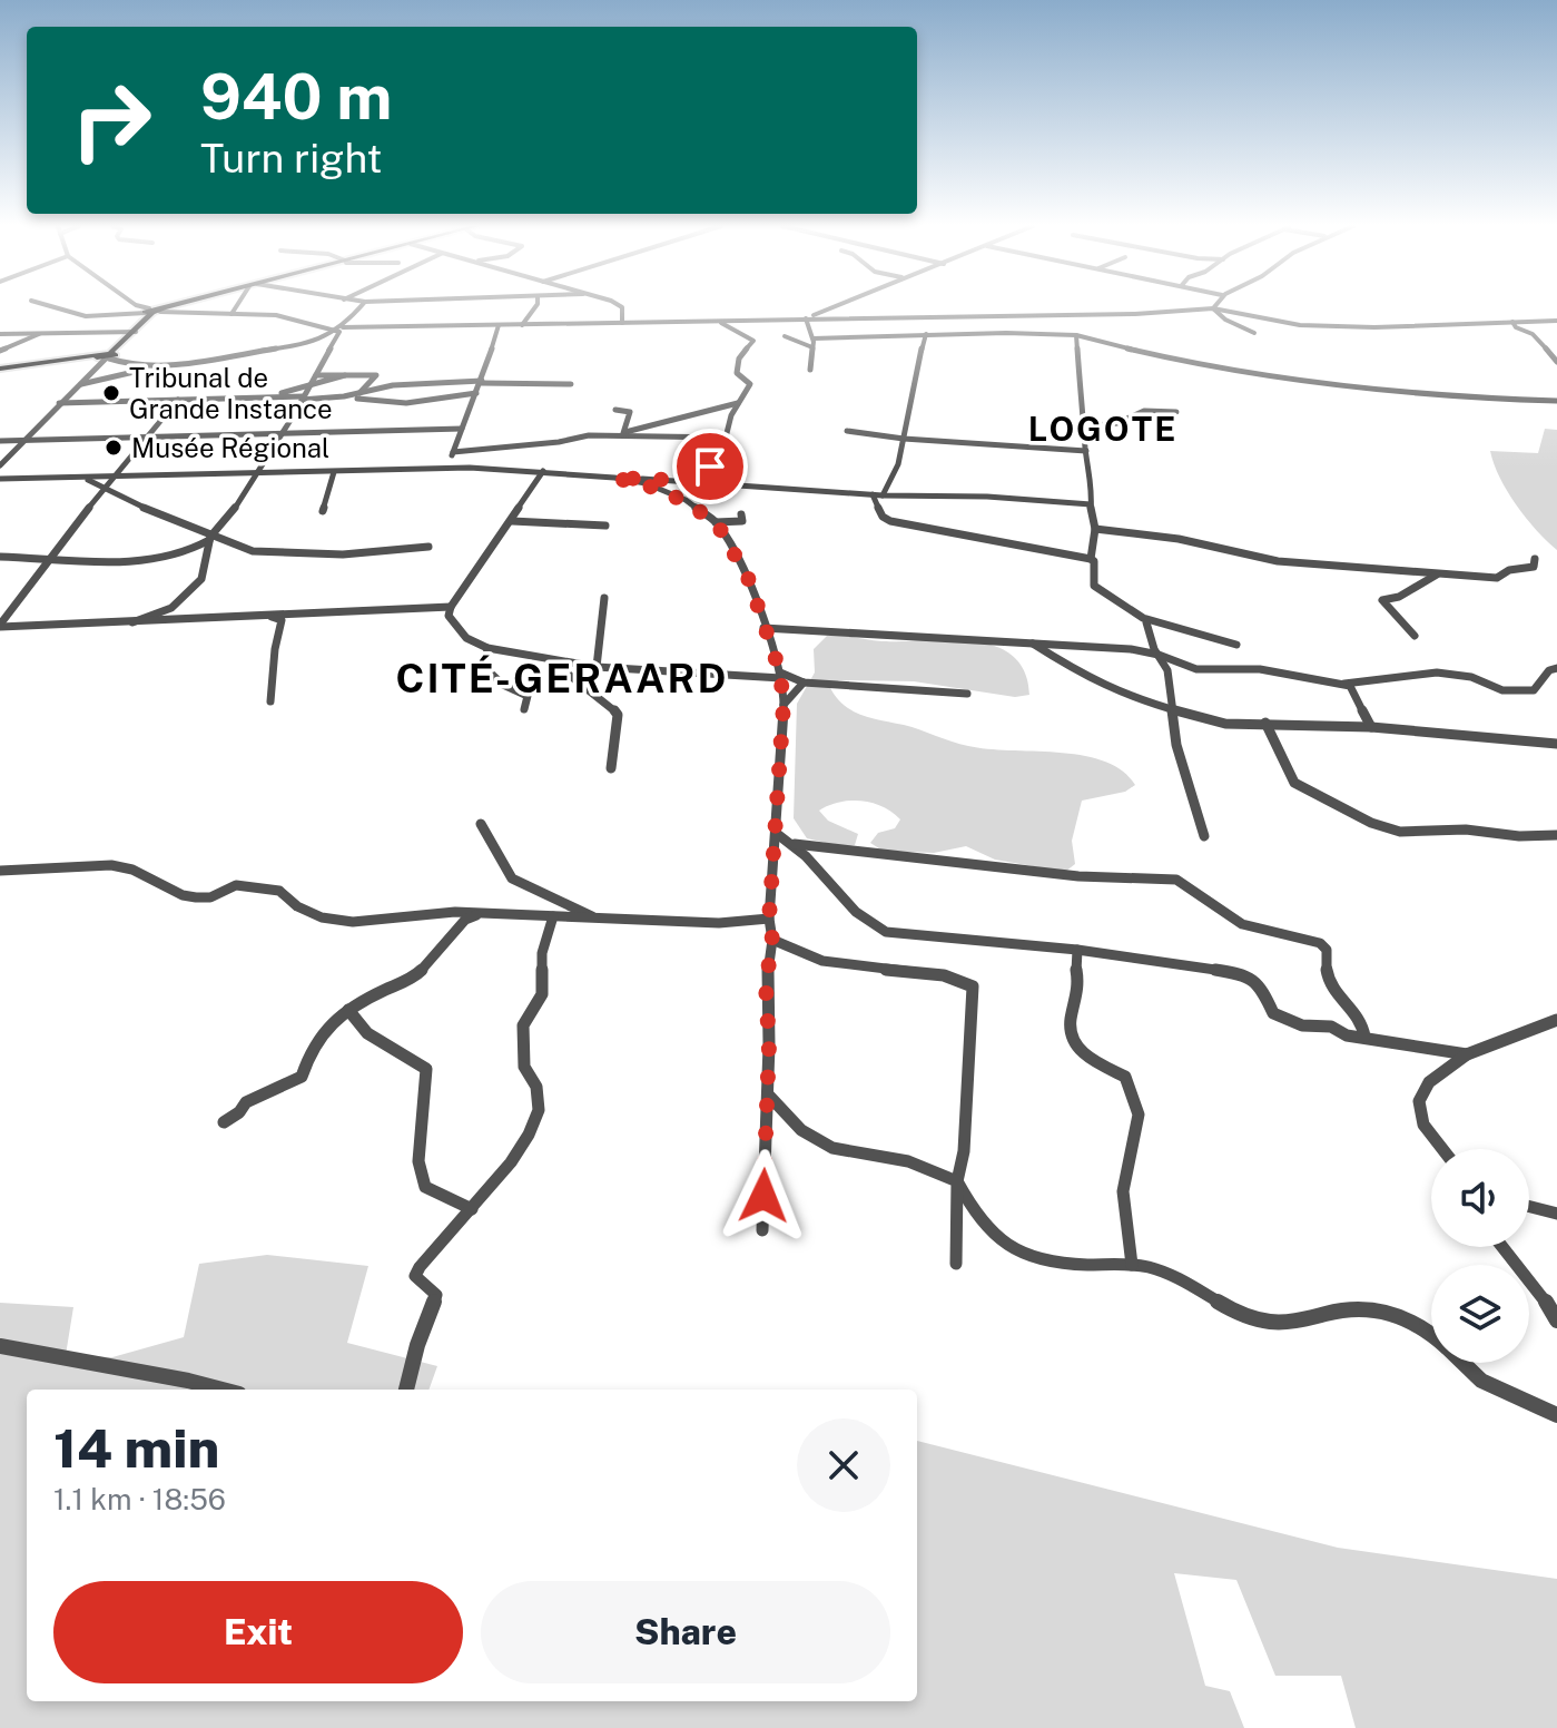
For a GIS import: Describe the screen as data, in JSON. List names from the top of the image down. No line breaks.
{"districts":["LOGOTE","CITÉ-GERAARD"],"places":["Tribunal de Grande Instance","Musée Régional"],"page":{"turn":["940 m","Turn right"],"heading":["14 min","1.1 km · 18:56"],"buttons":["Exit","Share"]}}
